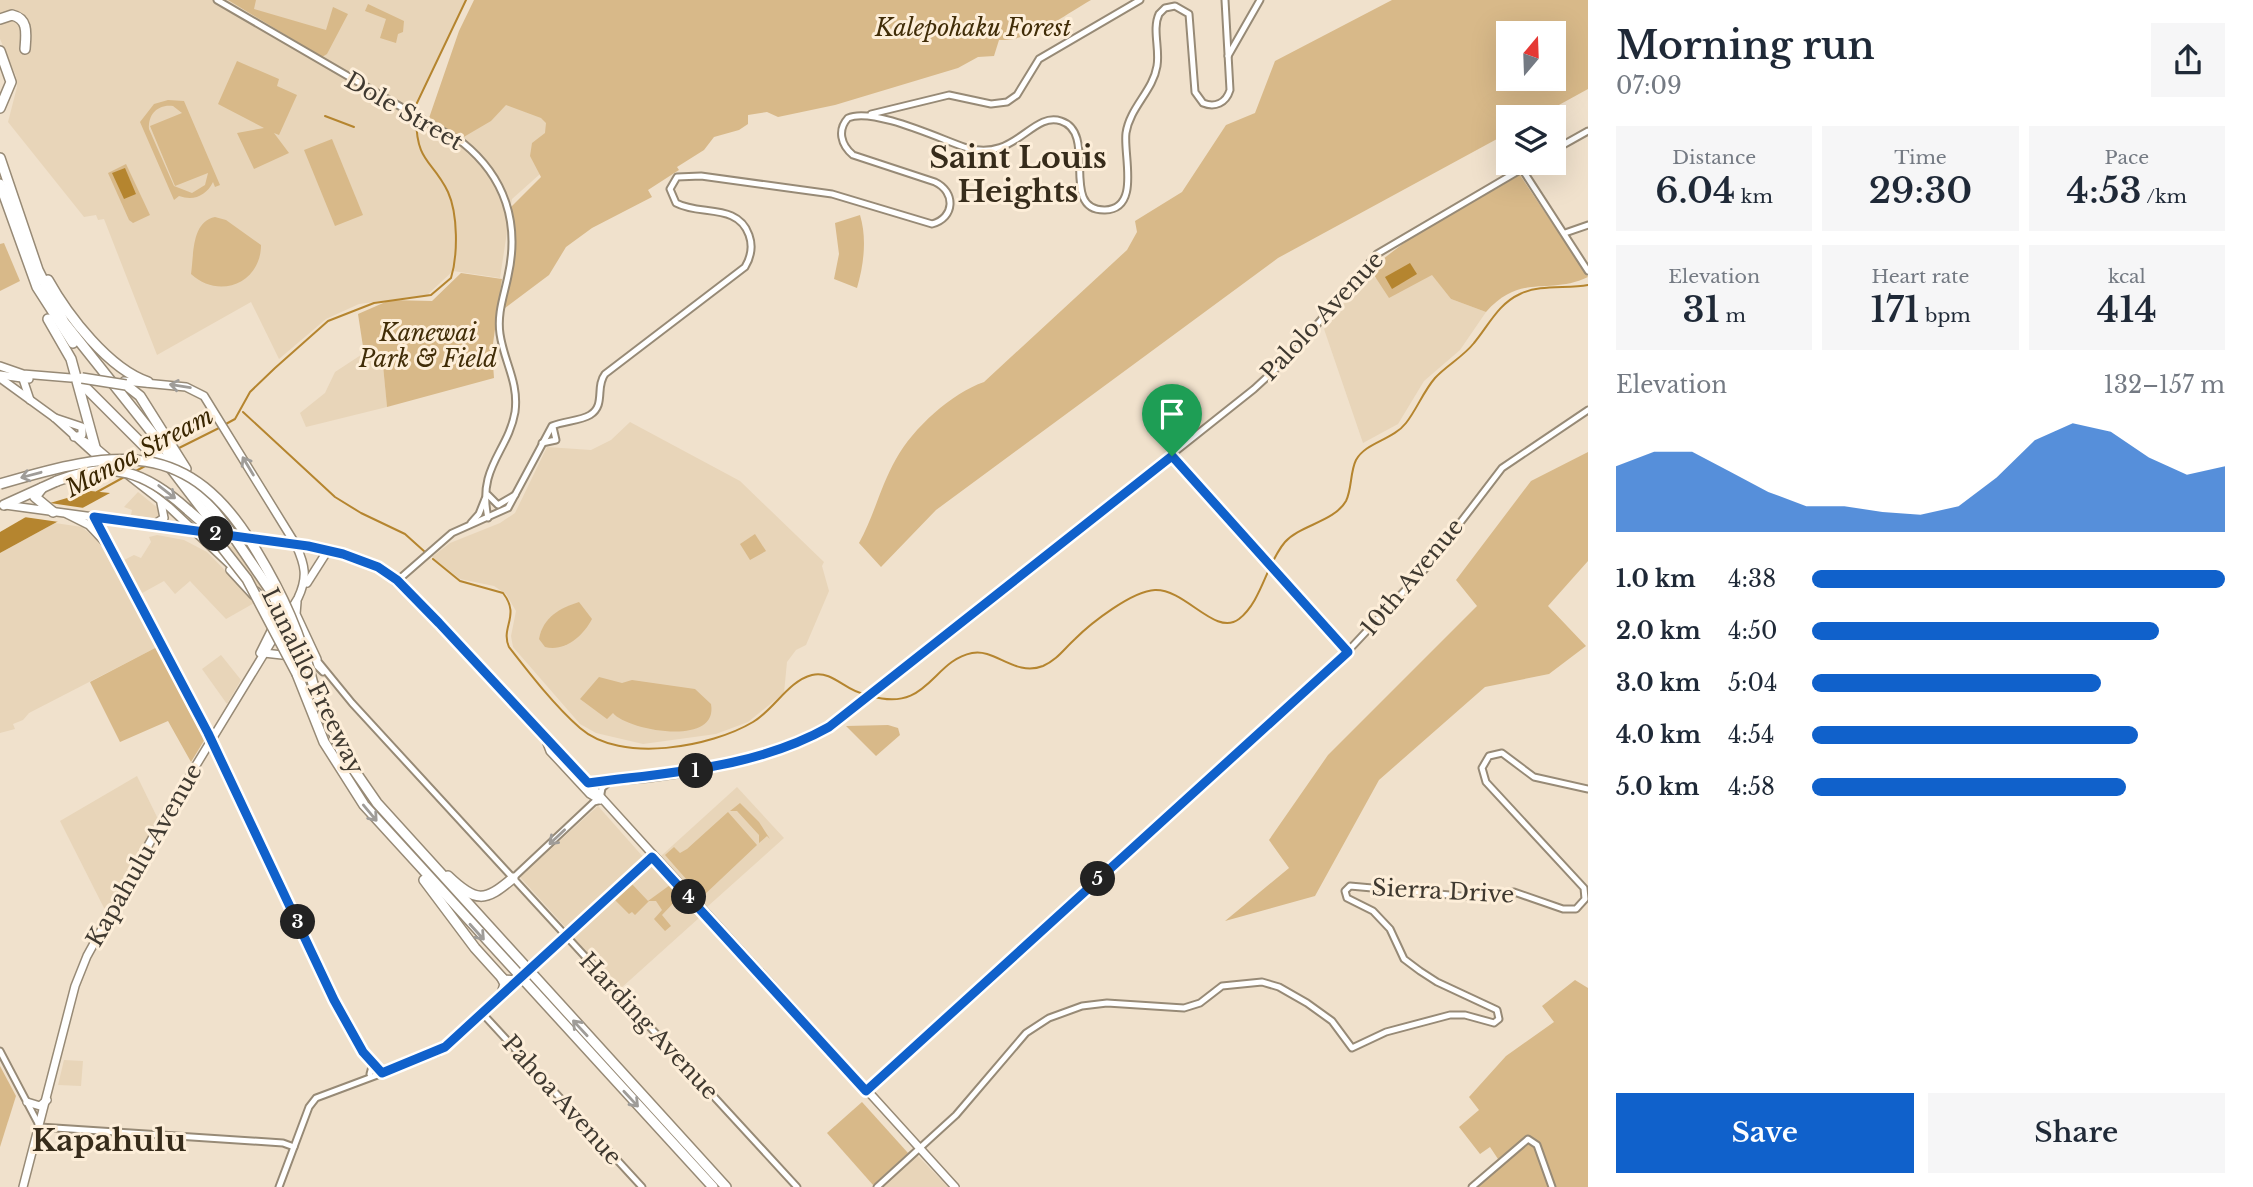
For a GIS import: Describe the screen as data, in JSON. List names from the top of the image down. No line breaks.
{"streets":{"highway":["Lunalilo Freeway"],"main road":["Kapahulu Avenue","Harding Avenue"],"street":["Dole Street","Palolo Avenue","10th Avenue","Sierra Drive","Pahoa Avenue"]},"crossings":[["Kapahulu Avenue","Harding Avenue"]],"districts":["Saint Louis Heights","Kapahulu"],"water":["Manoa Stream"],"parks":["Kalepohaku Forest","Kanewai Park & Field"],"north":"top","page":{"heading":["Morning run","07:09"],"stats":[["Distance","6.04 km"],["Time","29:30"],["Pace","4:53 /km"],["Elevation","31 m"],["Heart rate","171 bpm"],["kcal","414"]],"chart":["Elevation","132–157 m"],"pins":["2","1","5","4","3"],"list":[{"name":"1.0 km","note":"4:38"},{"name":"2.0 km","note":"4:50"},{"name":"3.0 km","note":"5:04"},{"name":"4.0 km","note":"4:54"},{"name":"5.0 km","note":"4:58"}],"buttons":["Save","Share"]}}
